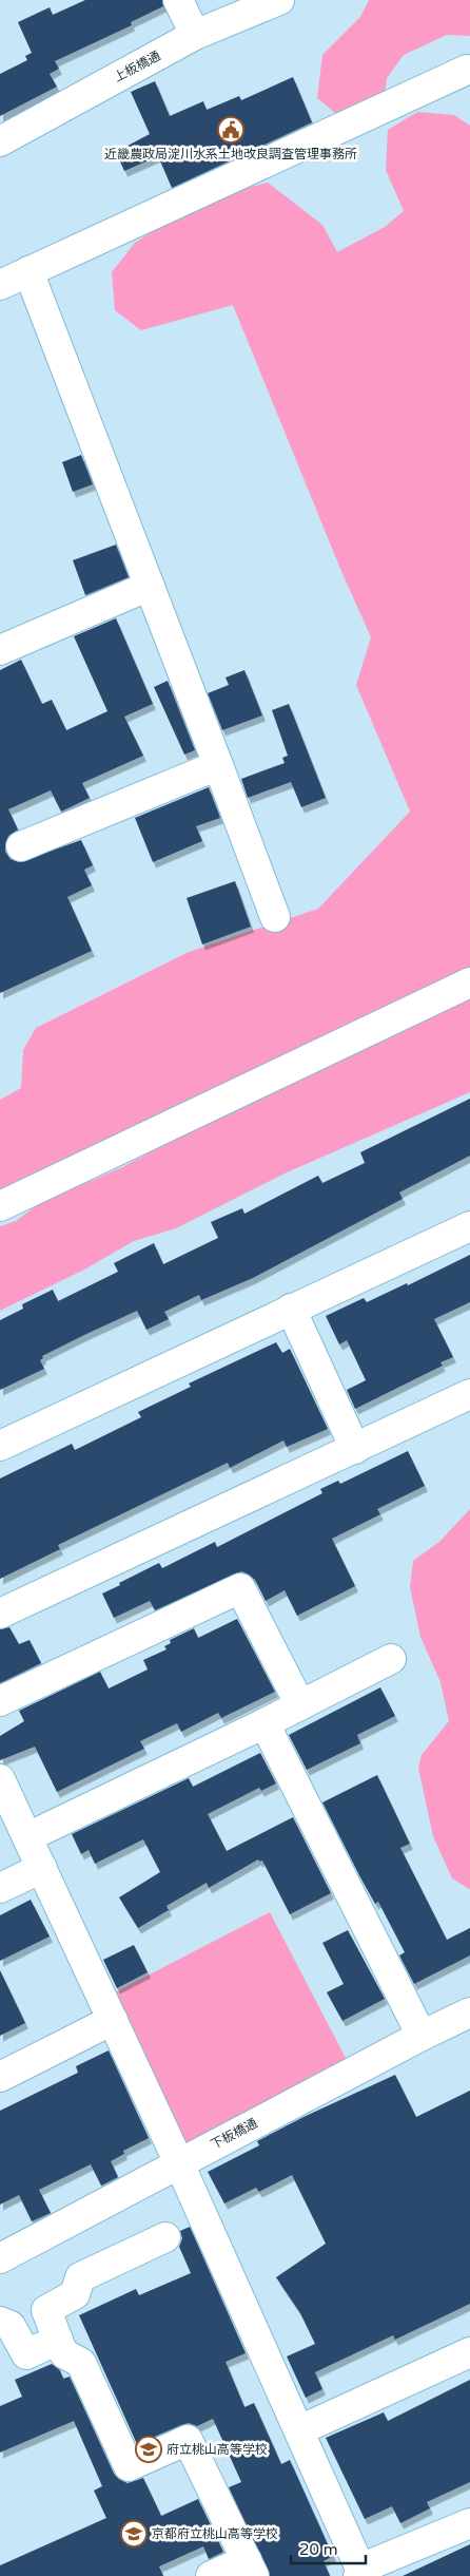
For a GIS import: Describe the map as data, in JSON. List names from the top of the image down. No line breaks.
{"streets":{"street":["上板橋通","下板橋通"]},"places":{"public building":["近畿農政局淀川水系土地改良調査管理事務所"],"school or university":["府立桃山高等学校","京都府立桃山高等学校"]},"scale_bar":"20 m"}
